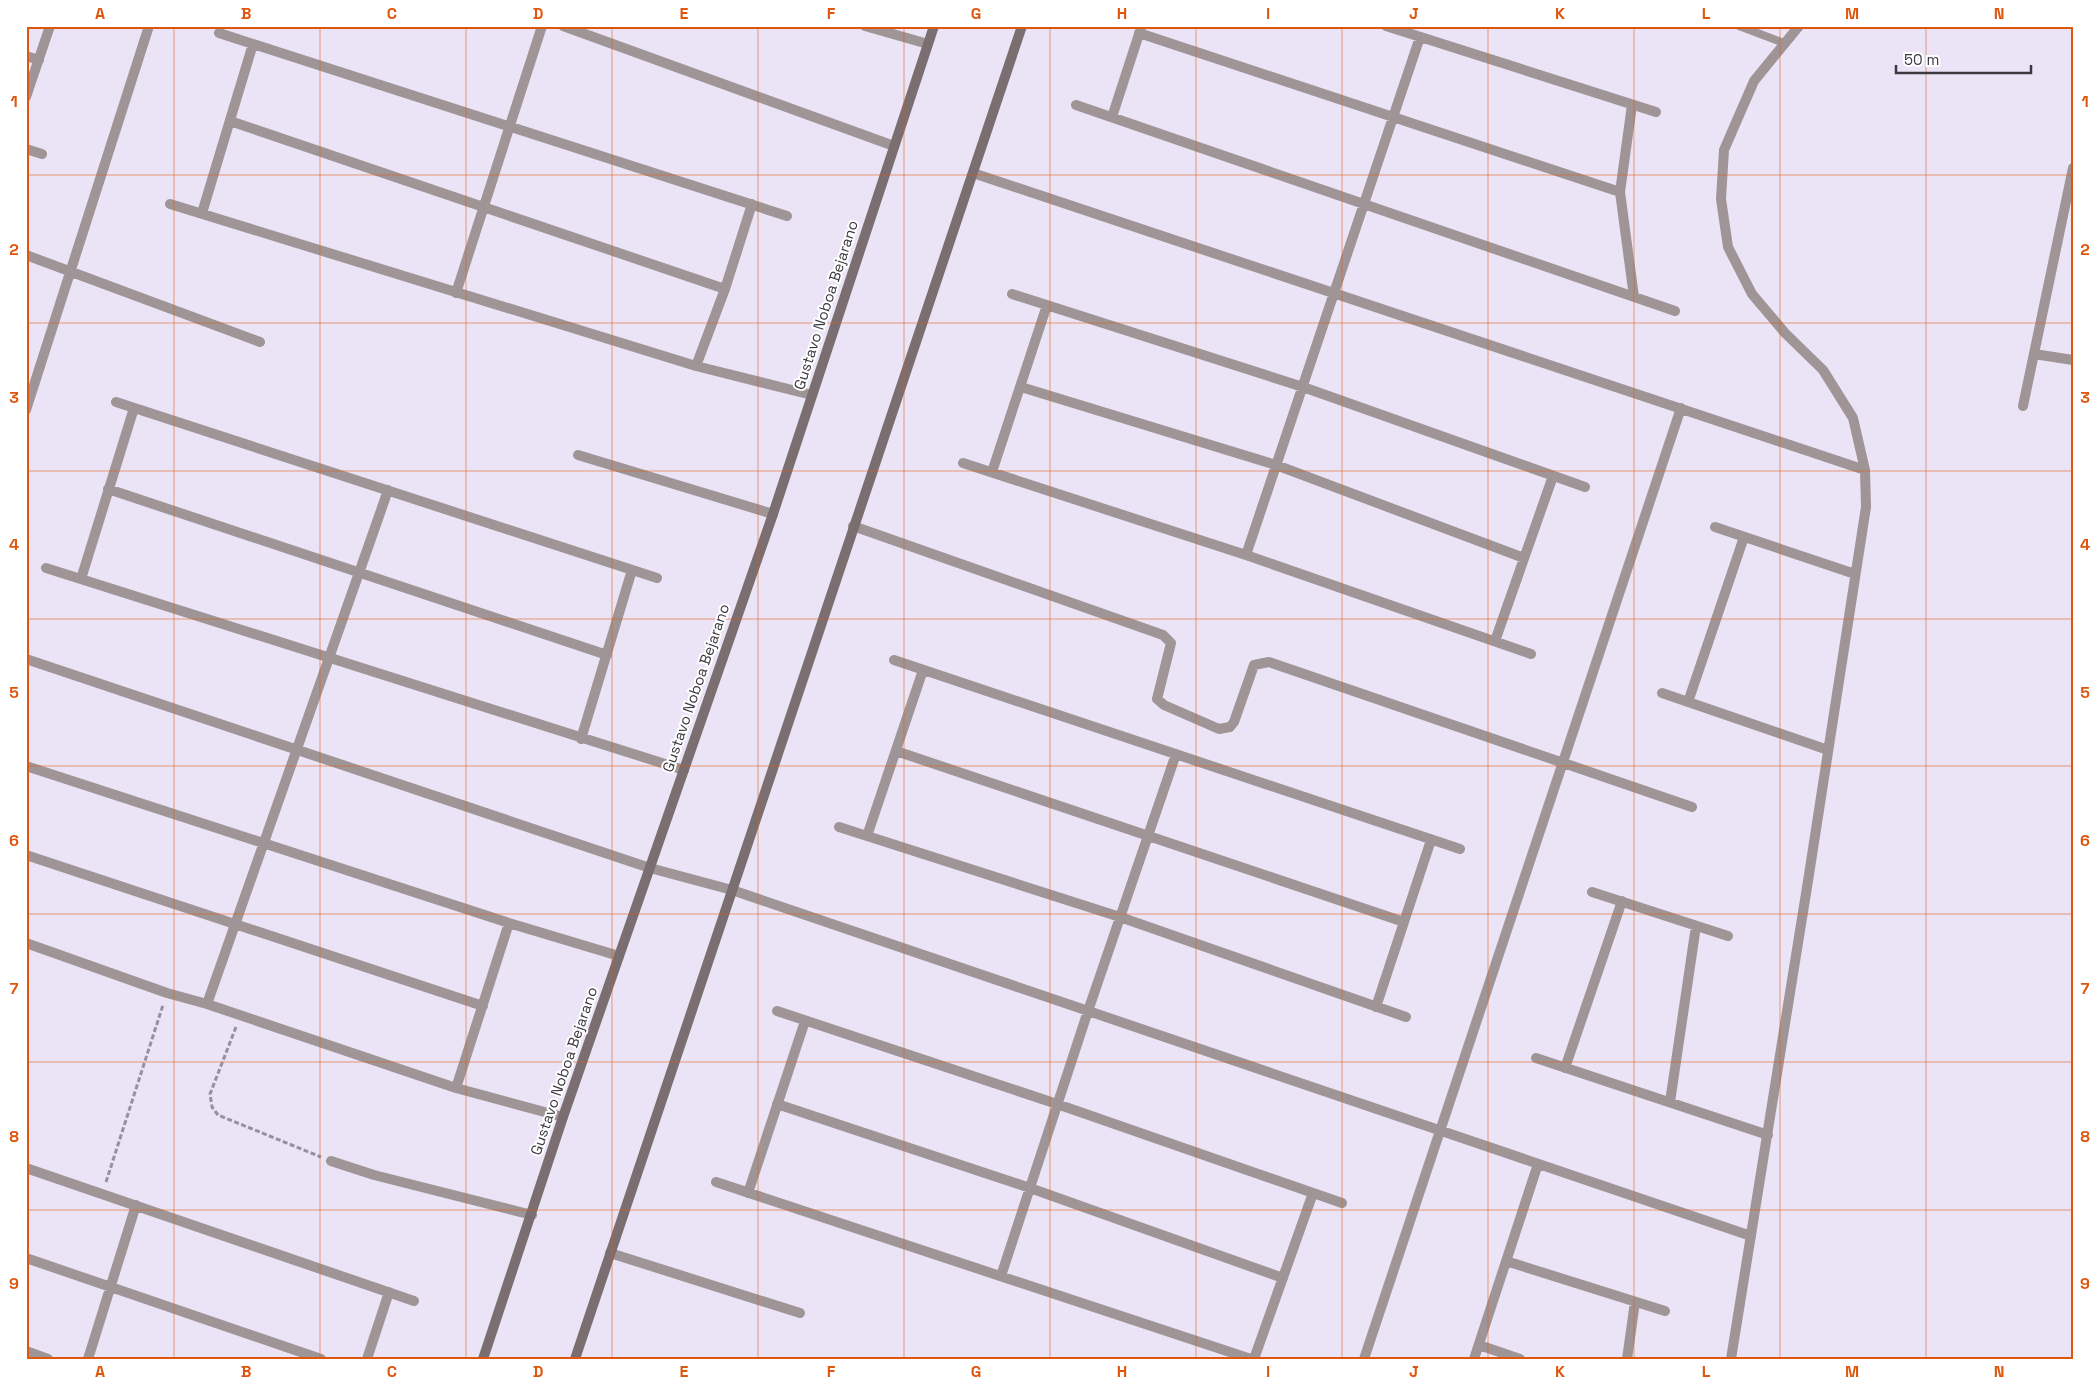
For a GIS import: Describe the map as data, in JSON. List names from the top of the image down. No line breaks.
{"streets":{"street":["Gustavo Noboa Bejarano"]},"scale_bar":"50 m","grid":{"columns":["A","B","C","D","E","F","G","H","I","J","K","L","M","N"],"rows":["1","2","3","4","5","6","7","8","9"]}}
